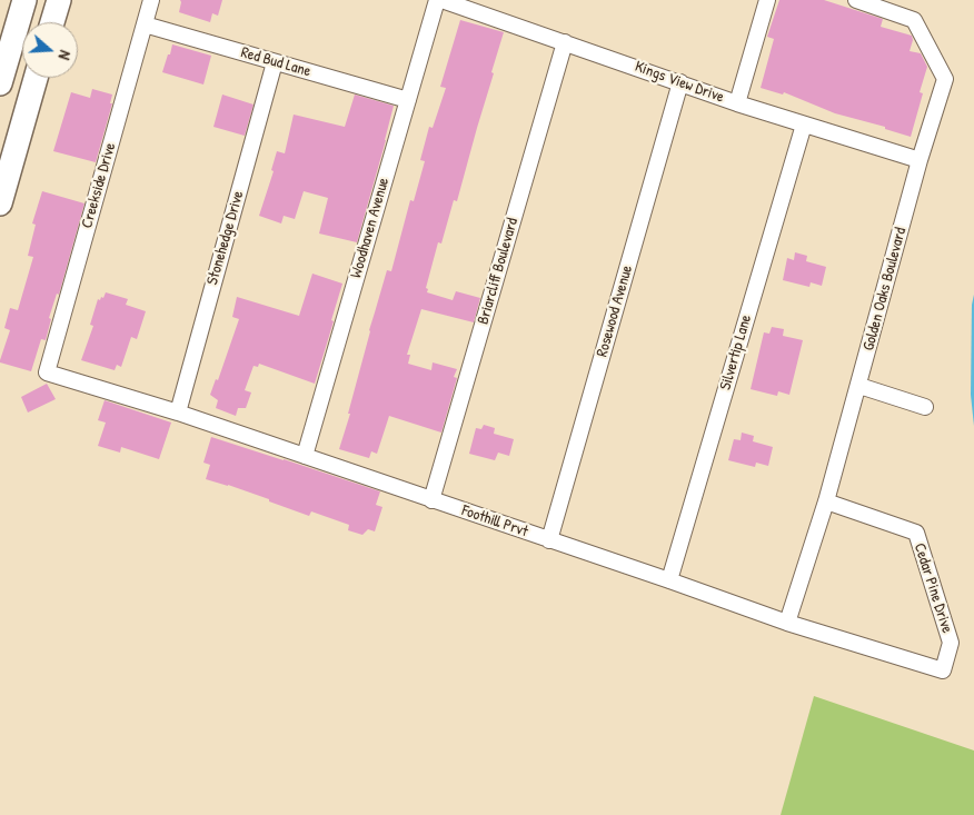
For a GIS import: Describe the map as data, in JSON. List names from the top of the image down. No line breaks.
{"streets":{"street":["Red Bud Lane","Kings View Drive","Creekside Drive","Woodhaven Avenue","Stonehedge Drive","Briarcliff Boulevard","Golden Oaks Boulevard","Rosewood Avenue","Silvertip Lane","Foothill Prvt","Cedar Pine Drive"]},"crossings":[["Red Bud Lane","Creekside Drive"],["Red Bud Lane","Woodhaven Avenue"],["Red Bud Lane","Stonehedge Drive"],["Kings View Drive","Briarcliff Boulevard"],["Kings View Drive","Golden Oaks Boulevard"],["Kings View Drive","Rosewood Avenue"],["Kings View Drive","Silvertip Lane"],["Creekside Drive","Foothill Prvt"],["Woodhaven Avenue","Foothill Prvt"],["Stonehedge Drive","Foothill Prvt"],["Briarcliff Boulevard","Foothill Prvt"],["Golden Oaks Boulevard","Foothill Prvt"],["Golden Oaks Boulevard","Cedar Pine Drive"],["Rosewood Avenue","Foothill Prvt"],["Silvertip Lane","Foothill Prvt"],["Foothill Prvt","Cedar Pine Drive"]],"north":"right"}
